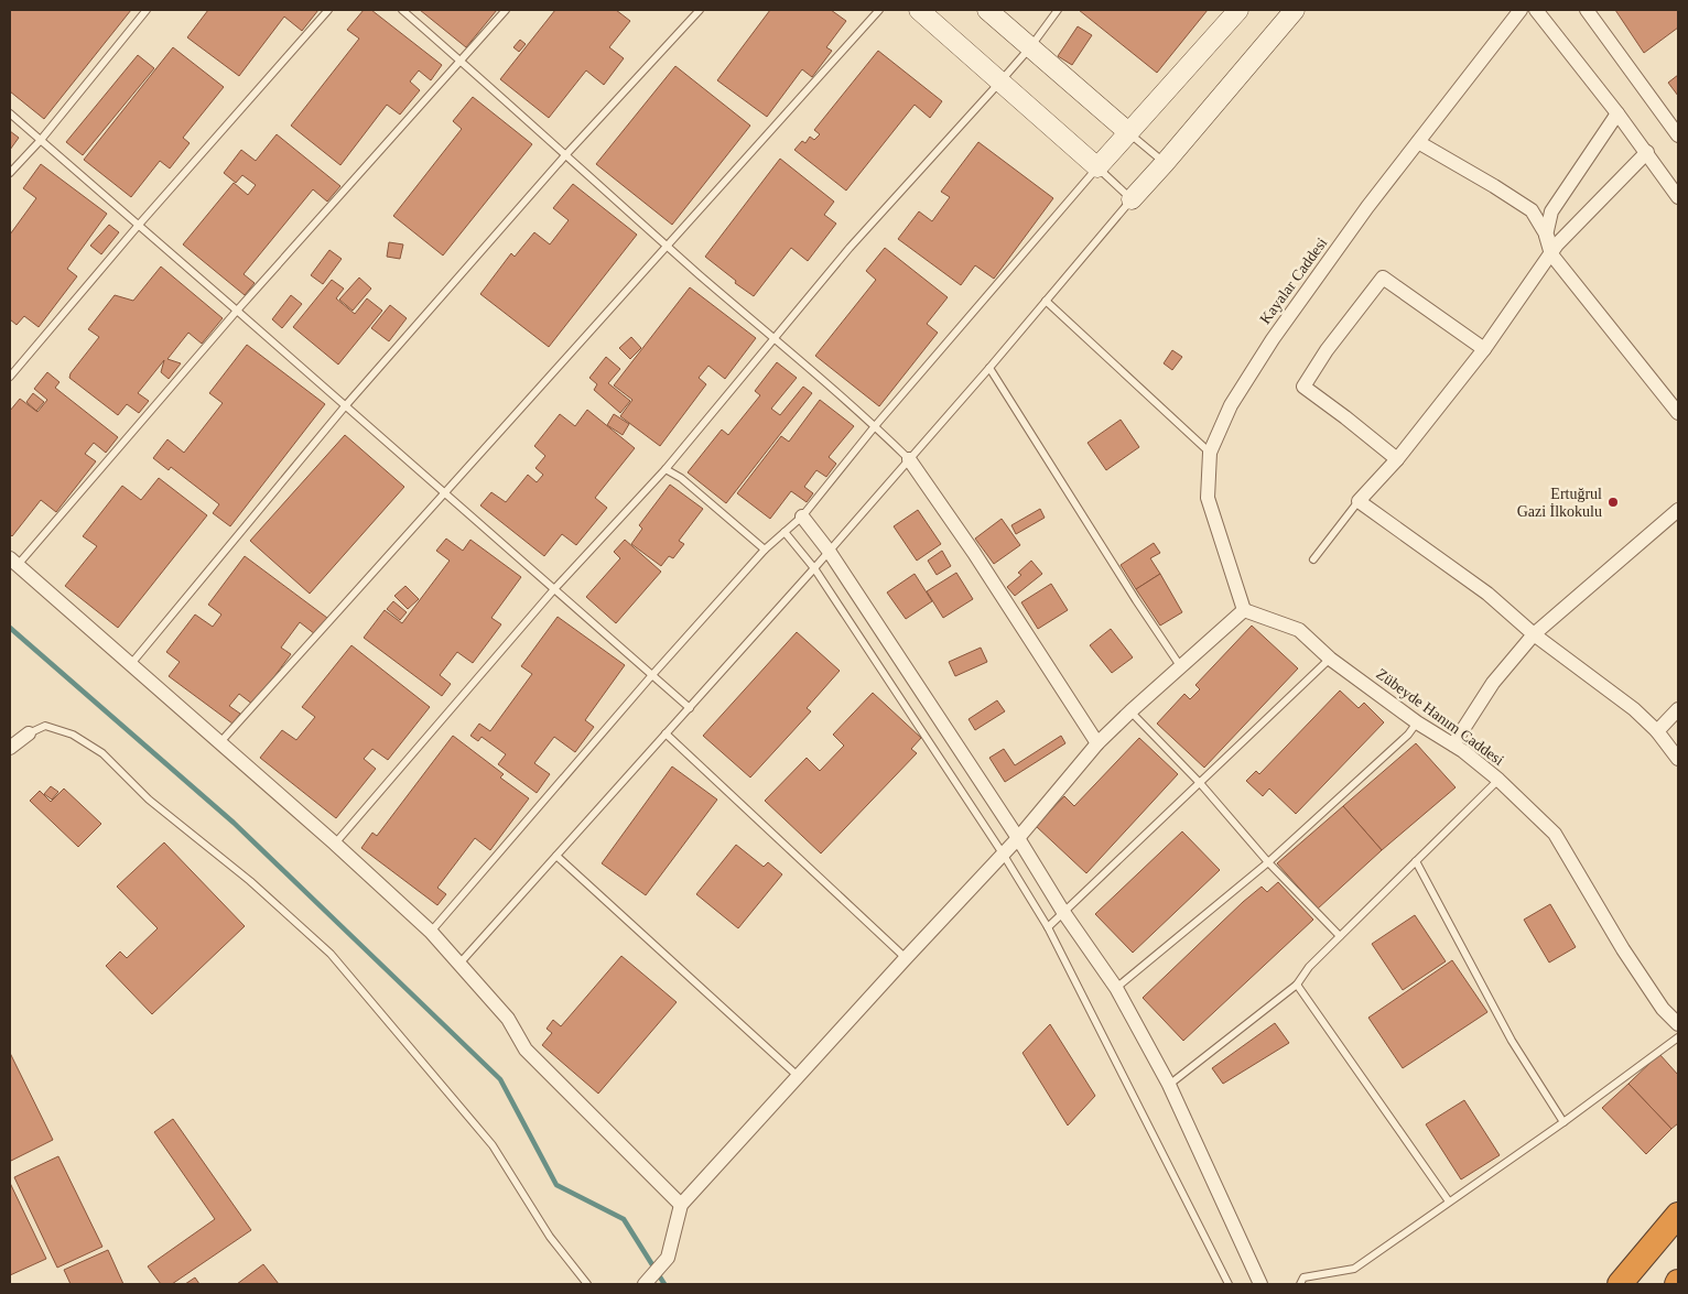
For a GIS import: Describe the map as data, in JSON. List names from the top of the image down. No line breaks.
{"streets":{"street":["Kayalar Caddesi","Zübeyde Hanım Caddesi"]},"crossings":[["Kayalar Caddesi","Zübeyde Hanım Caddesi"]],"places":["Ertuğrul Gazi İlkokulu"]}
